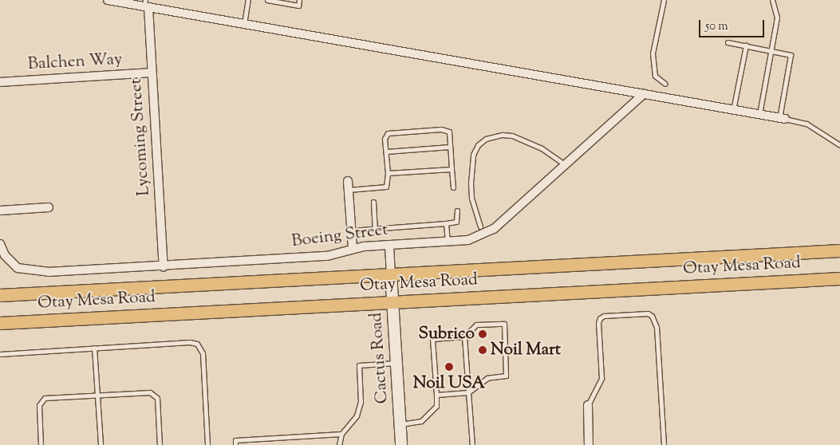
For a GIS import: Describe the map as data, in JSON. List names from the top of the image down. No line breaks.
{"streets":{"main road":["Otay Mesa Road"],"street":["Balchen Way","Lycoming Street","Boeing Street","Cactus Road"]},"crossings":[["Balchen Way","Lycoming Street"],["Lycoming Street","Boeing Street"],["Boeing Street","Cactus Road"],["Otay Mesa Road","Cactus Road"]],"places":["Subrico","Noil Mart","Noil USA"],"scale_bar":"50 m"}
